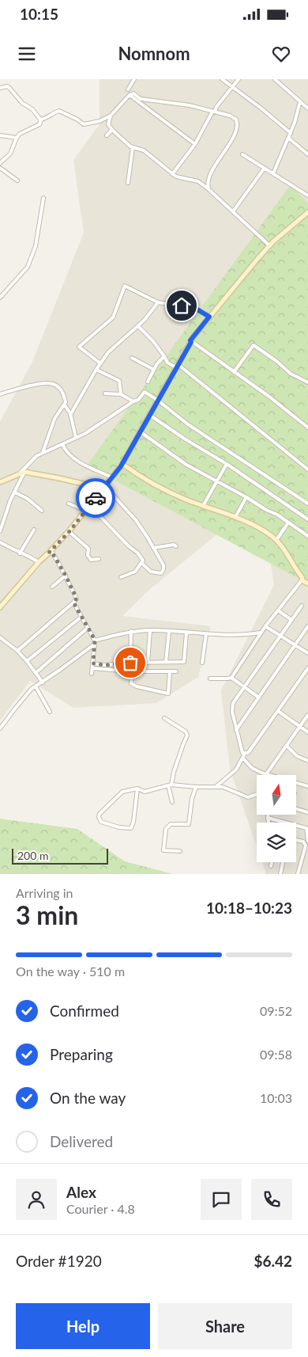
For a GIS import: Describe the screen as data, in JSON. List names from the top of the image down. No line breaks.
{"scale_bar":"200 m","north":"top","page":{"status":"10:15","header":"Nomnom","scale":"200 m","heading":["3 min","Arriving in","10:18–10:23"],"panel":["Alex","Courier · 4.8","Order #1920","$6.42"],"bar":"On the way · 510 m","list":[["Confirmed","09:52"],["Preparing","09:58"],["On the way","10:03"],"Delivered"],"buttons":["Help","Share"]}}
